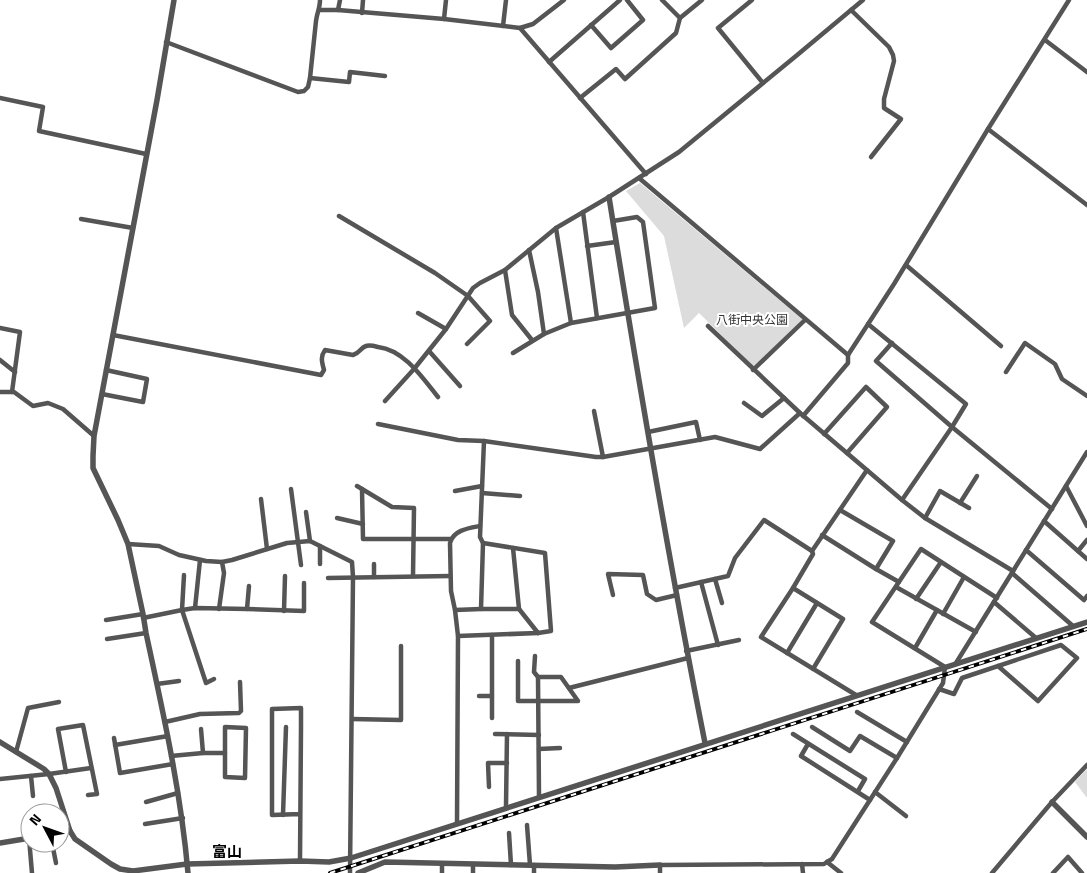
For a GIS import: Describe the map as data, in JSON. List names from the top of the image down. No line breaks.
{"districts":["富山"],"parks":["八街中央公園"],"north":"top left"}
